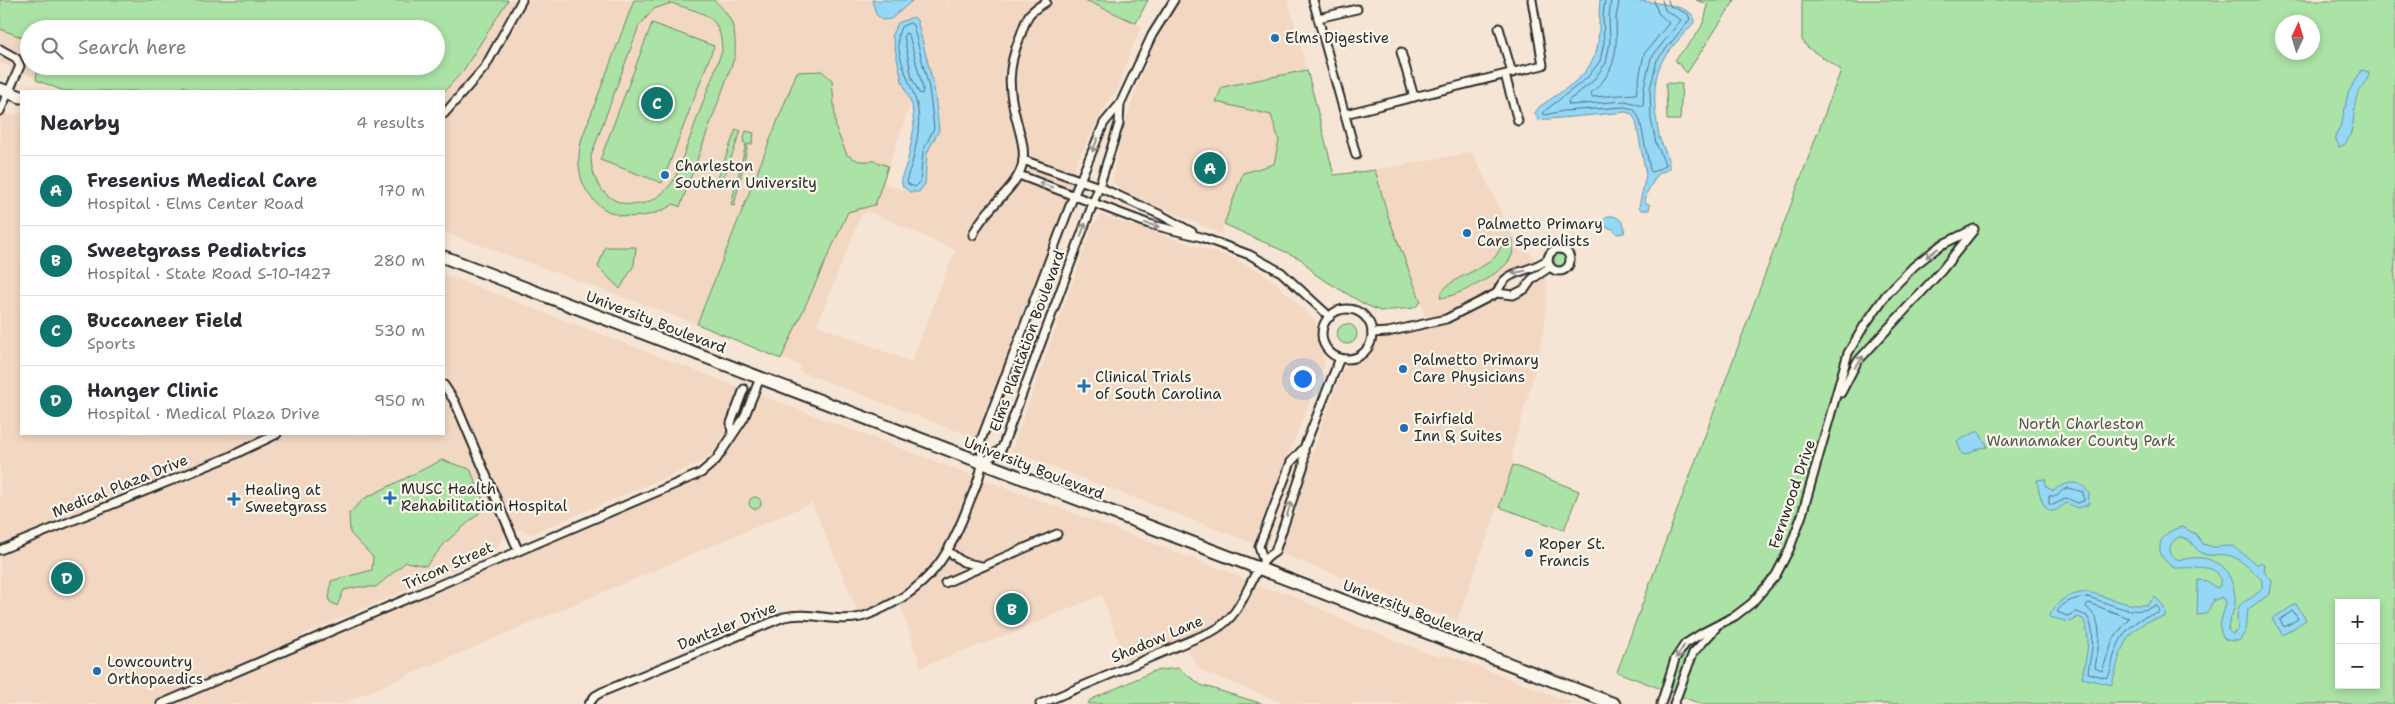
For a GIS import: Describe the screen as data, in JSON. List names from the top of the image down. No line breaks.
{"streets":{"main road":["University Boulevard"],"street":["Elms Plantation Boulevard","Medical Plaza Drive","Fernwood Drive","Tricom Street","Dantzler Drive","Shadow Lane"]},"crossings":[["University Boulevard","Elms Plantation Boulevard"],["University Boulevard","Tricom Street"],["University Boulevard","Dantzler Drive"],["University Boulevard","Shadow Lane"],["Elms Plantation Boulevard","Dantzler Drive"]],"parks":["North Charleston Wannamaker County Park"],"places":{"other":["Elms Digestive","Charleston Southern University","Palmetto Primary Care Specialists","Palmetto Primary Care Physicians","Fairfield Inn & Suites","Roper St. Francis","Lowcountry Orthopaedics"],"health":["Clinical Trials of South Carolina","MUSC Health Rehabilitation Hospital","Healing at Sweetgrass"]},"north":"top","page":{"search":"Search here","pins":["C","A","D","B"],"heading":["Nearby","4 results"],"list":[{"mark":"A","name":"Fresenius Medical Care","note":"Hospital · Elms Center Road","value":"170 m"},{"mark":"B","name":"Sweetgrass Pediatrics","note":"Hospital · State Road S-10-1427","value":"280 m"},{"mark":"C","name":"Buccaneer Field","note":"Sports","value":"530 m"},{"mark":"D","name":"Hanger Clinic","note":"Hospital · Medical Plaza Drive","value":"950 m"}],"map_buttons":["+","−"]}}
